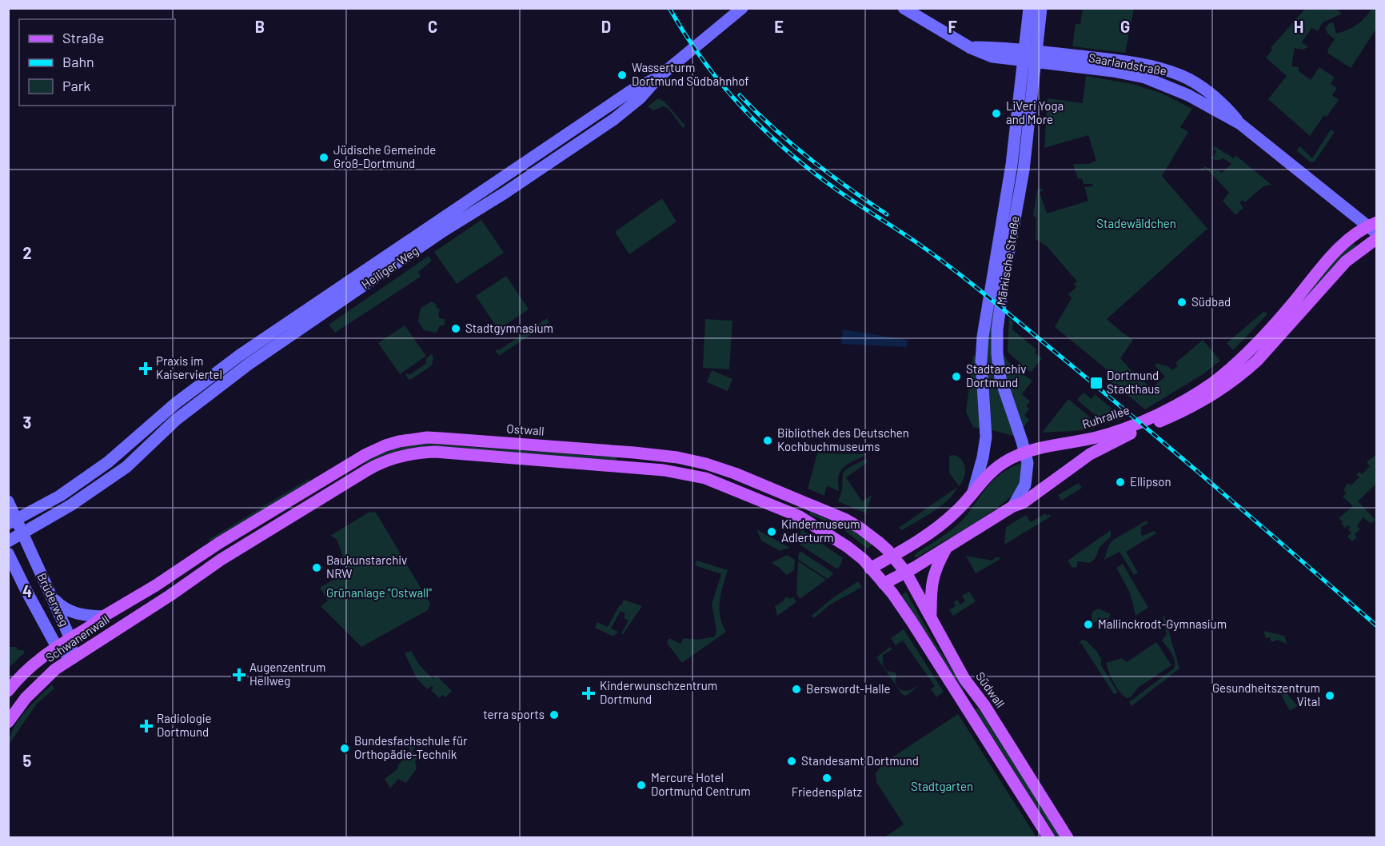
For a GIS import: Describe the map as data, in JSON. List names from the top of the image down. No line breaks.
{"streets":{"main road":["Saarlandstraße","Märkische Straße","Heiliger Weg","Ruhrallee","Ostwall","Brüderweg","Schwanenwall","Südwall"]},"crossings":[["Saarlandstraße","Märkische Straße"],["Saarlandstraße","Ruhrallee"],["Märkische Straße","Ruhrallee"],["Heiliger Weg","Brüderweg"],["Ruhrallee","Ostwall"],["Ruhrallee","Schwanenwall"],["Ruhrallee","Südwall"],["Ostwall","Schwanenwall"],["Ostwall","Südwall"],["Brüderweg","Schwanenwall"]],"parks":["Stadewäldchen","Grünanlage \"Ostwall\"","Stadtgarten"],"places":{"other":["Wasserturm Dortmund Südbahnhof","LiVeri Yoga and More","Jüdische Gemeinde Groß-Dortmund","Südbad","Stadtgymnasium","Stadtarchiv Dortmund","Bibliothek des Deutschen Kochbuchmuseums","Ellipson","Kindermuseum Adlerturm","Baukunstarchiv NRW","Mallinckrodt-Gymnasium","Berswordt-Halle","Gesundheitszentrum Vital","terra sports","Bundesfachschule für Orthopädie-Technik","Standesamt Dortmund","Friedensplatz","Mercure Hotel Dortmund Centrum"],"health":["Praxis im Kaiserviertel","Augenzentrum Hellweg","Kinderwunschzentrum Dortmund","Radiologie Dortmund"],"transit":["Dortmund Stadthaus"]},"legend":["Straße","Bahn","Park"],"grid":{"columns":["B","C","D","E","F","G","H"],"rows":["2","3","4","5"]}}
